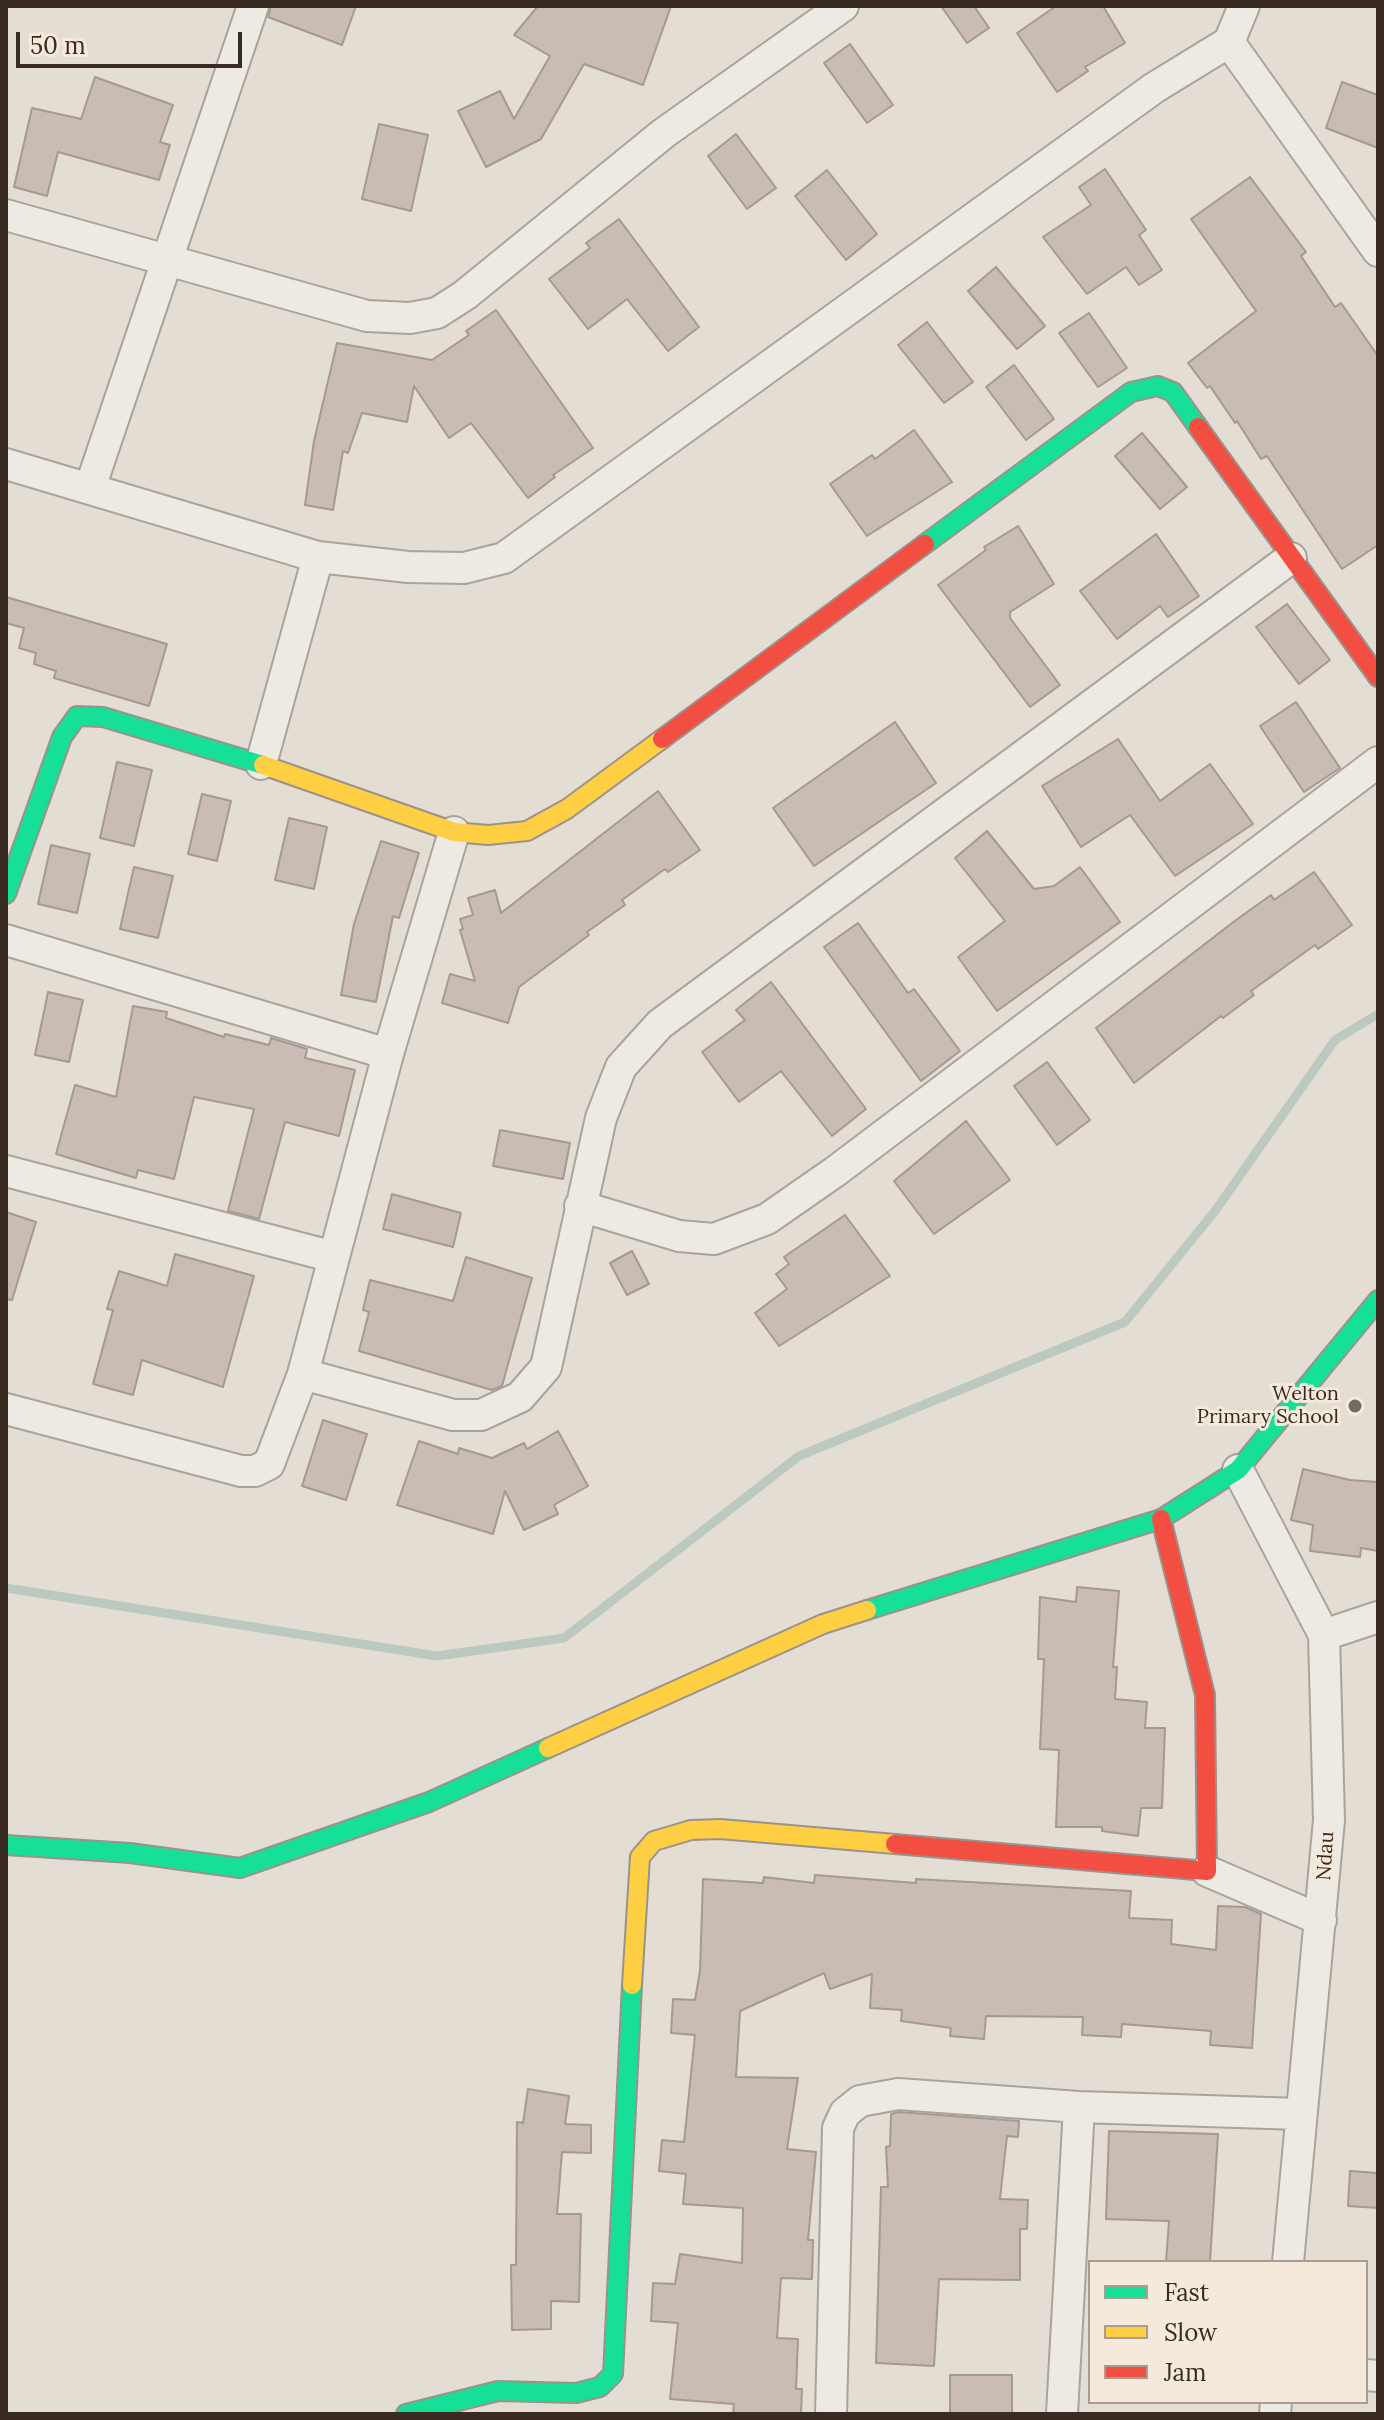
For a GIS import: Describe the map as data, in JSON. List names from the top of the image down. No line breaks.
{"streets":{"street":["Ndau"]},"places":["Welton Primary School"],"legend":["Fast","Slow","Jam"],"scale_bar":"50 m"}
